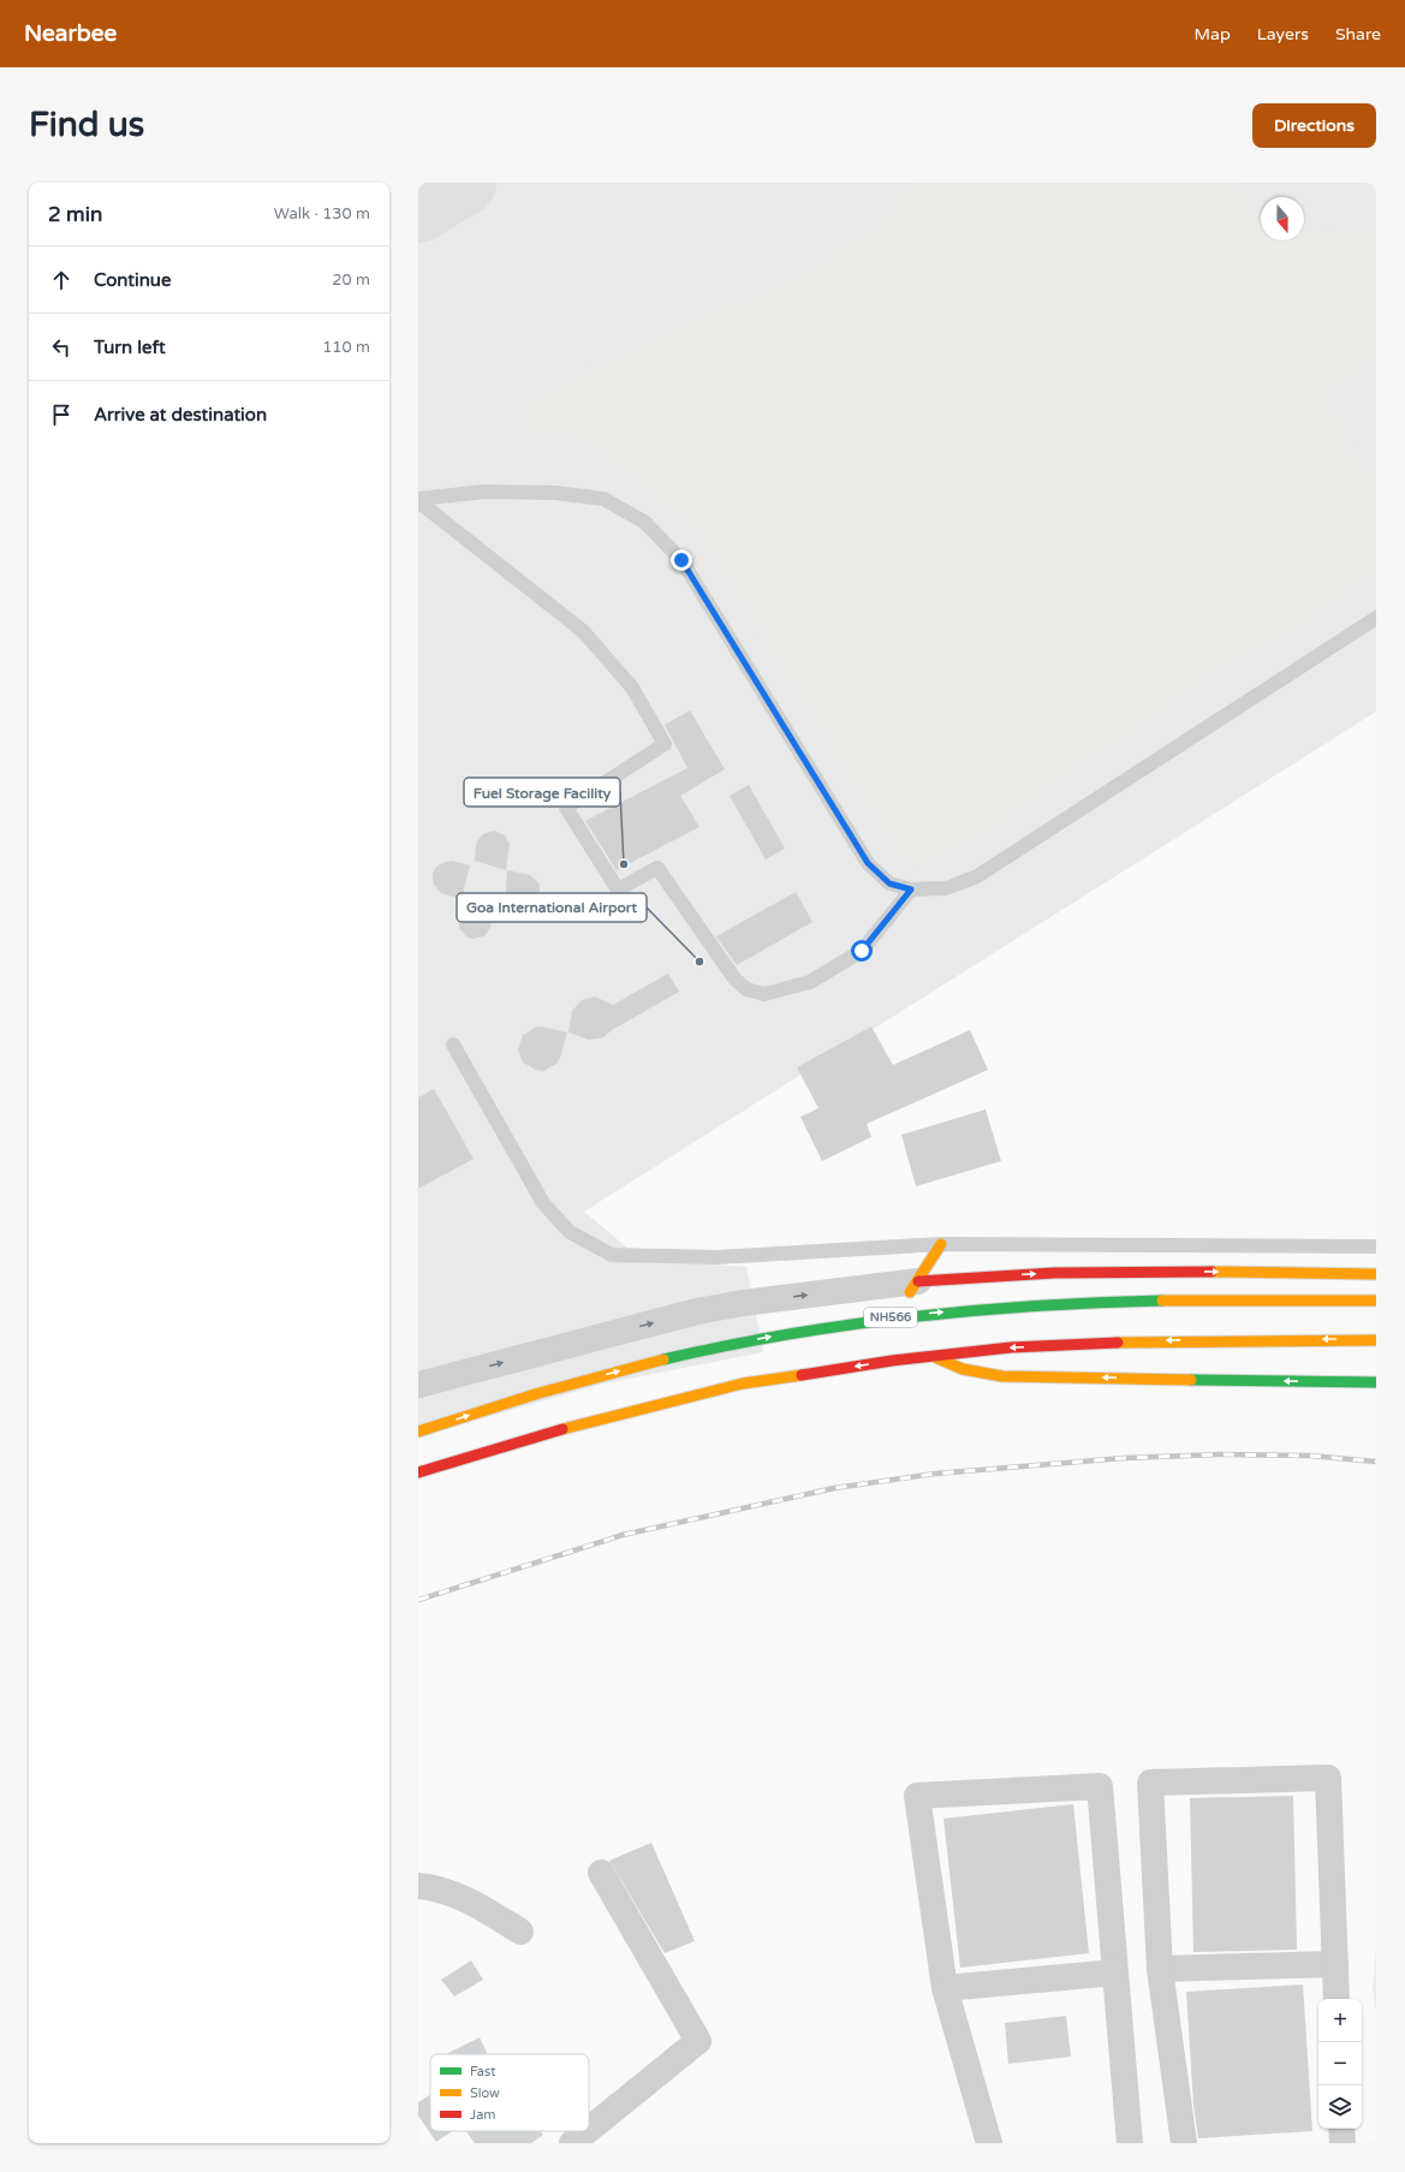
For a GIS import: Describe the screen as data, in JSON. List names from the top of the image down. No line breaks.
{"streets":{"highway":["NH566"]},"places":["Fuel Storage Facility","Goa International Airport"],"legend":["Fast","Slow","Jam"],"north":"bottom","page":{"header":"Nearbee","nav":["Map","Layers","Share"],"buttons":"Directions","title":"Find us","heading":["2 min","Walk · 130 m"],"list":[["Continue","20 m"],["Turn left","110 m"],"Arrive at destination"],"map_buttons":["+","−"]}}
